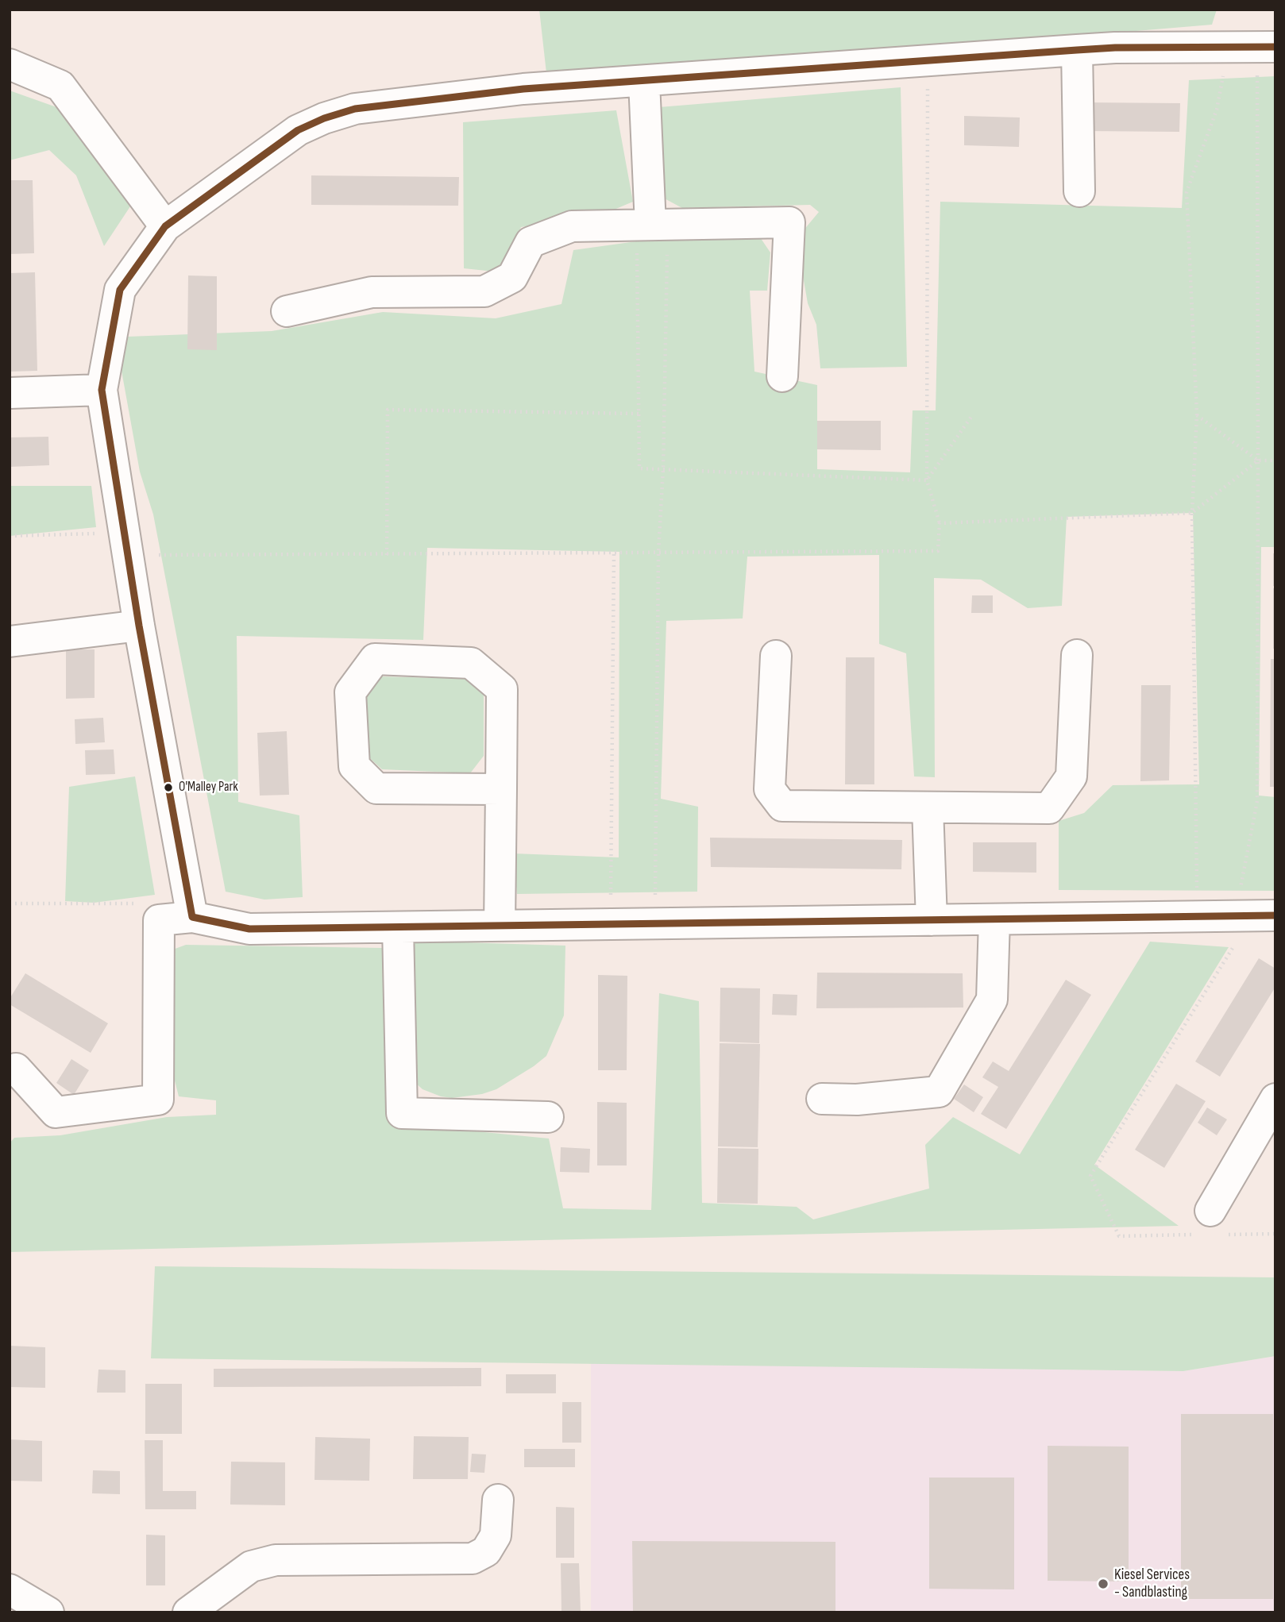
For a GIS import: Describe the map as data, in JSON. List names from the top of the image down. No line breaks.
{"places":["O'Malley Park","Kiesel Services - Sandblasting"]}
